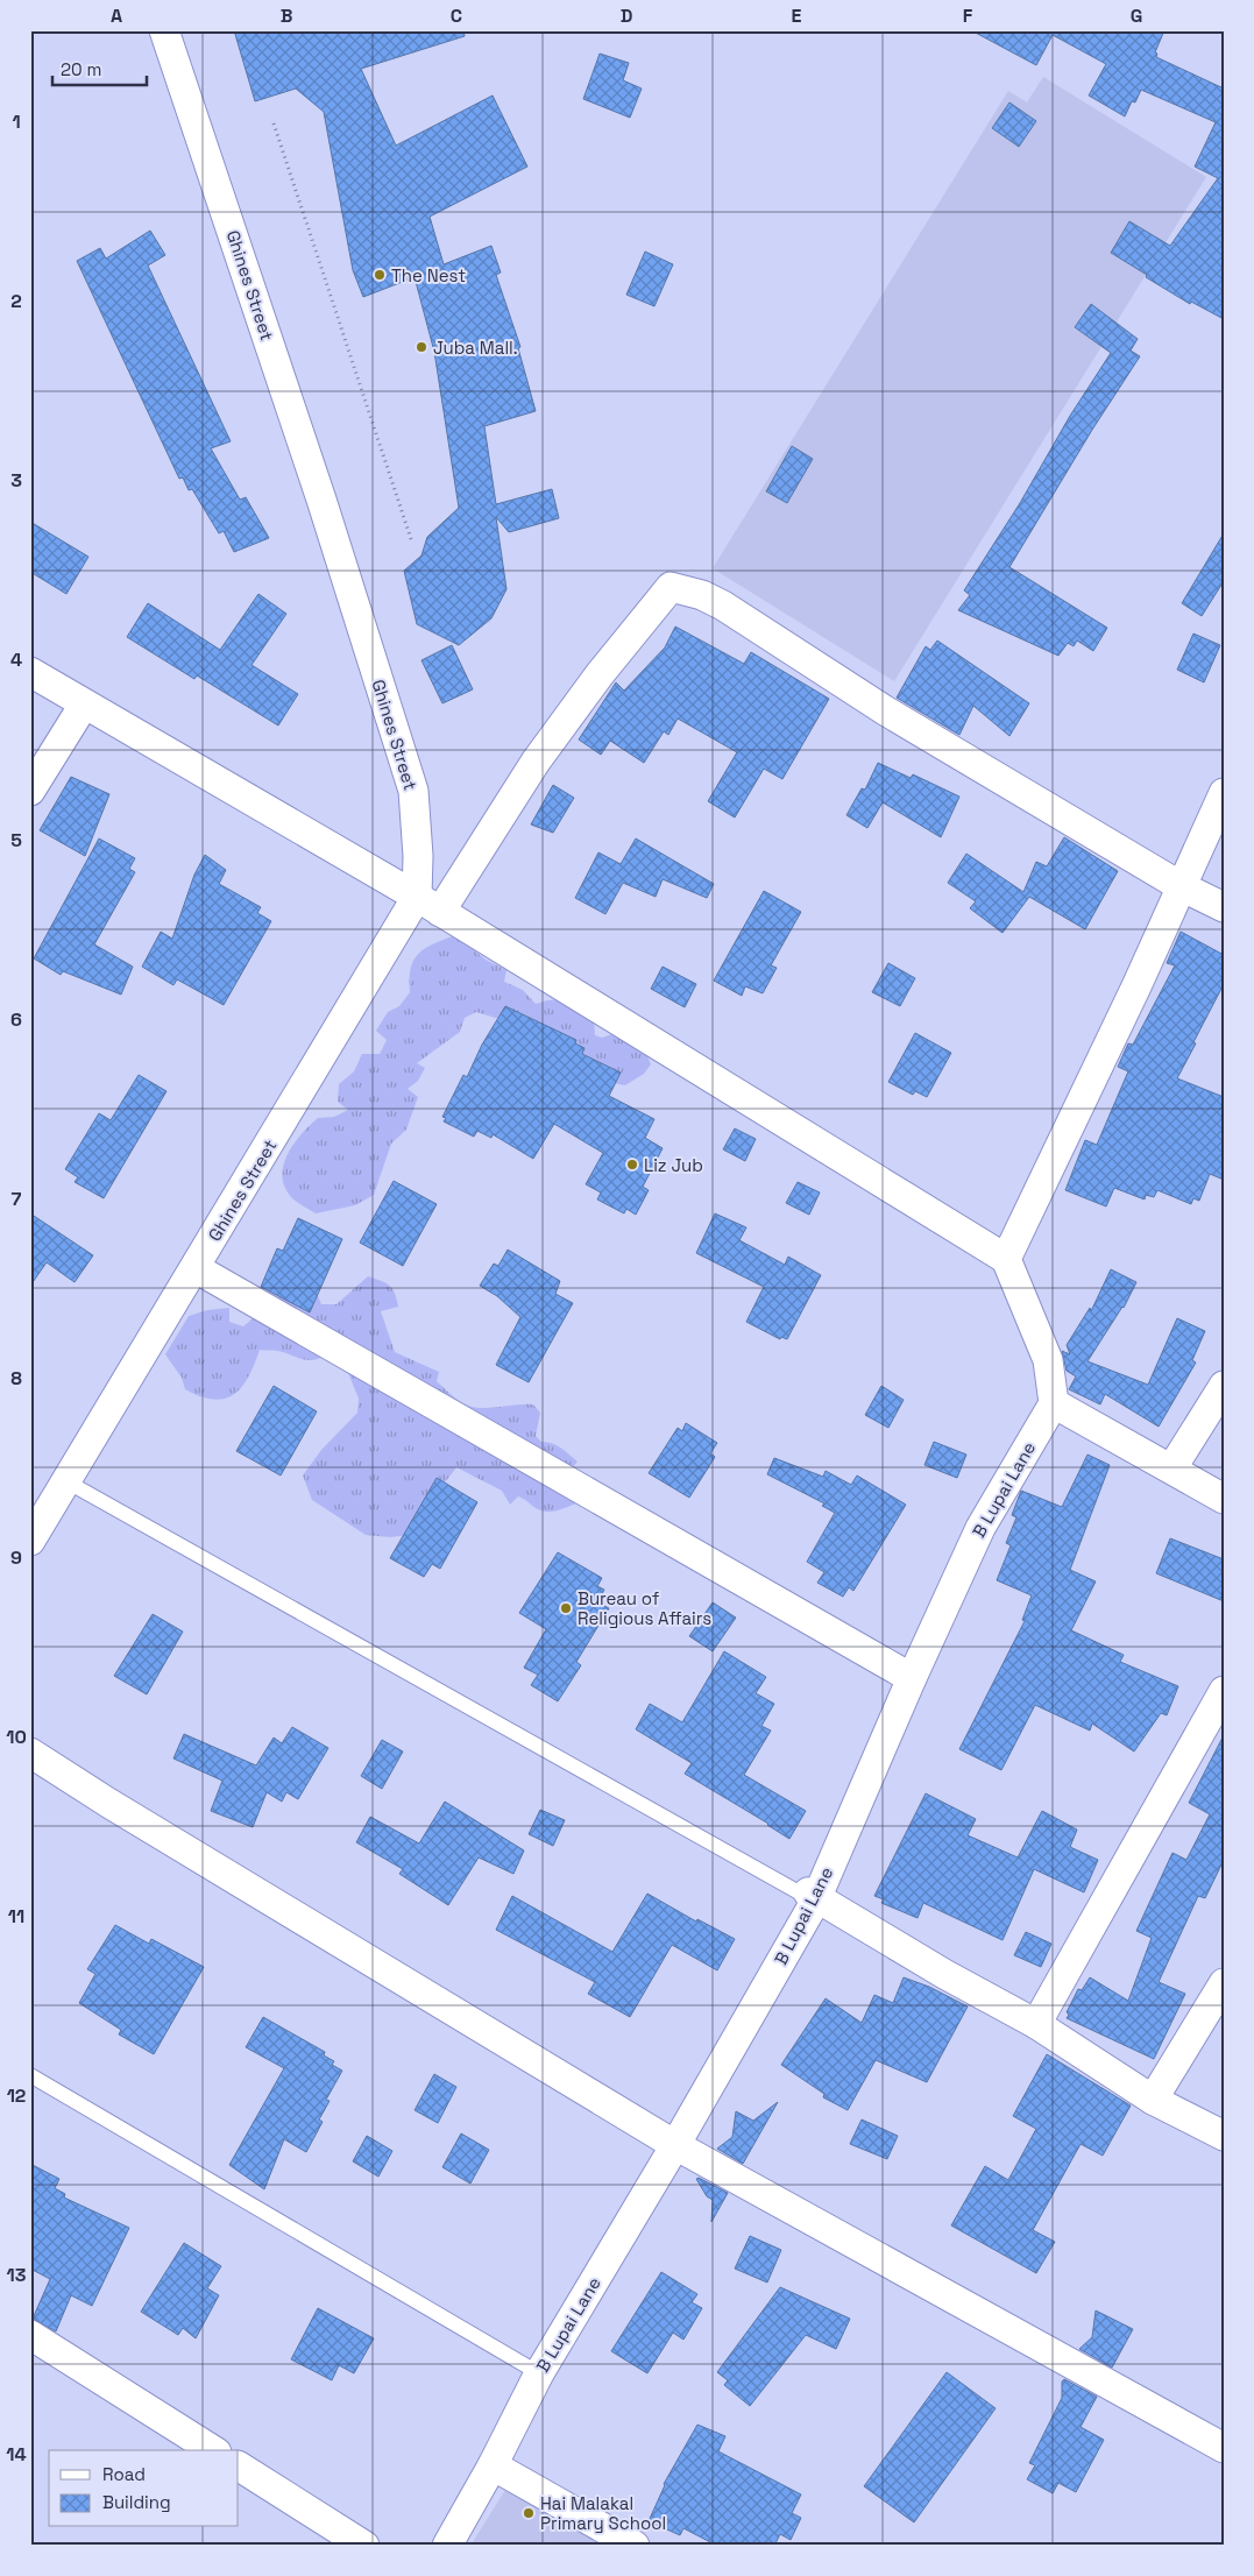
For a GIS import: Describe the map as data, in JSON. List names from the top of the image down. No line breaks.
{"streets":{"street":["Ghines Street","B Lupai Lane"]},"places":["The Nest","Juba Mall.","Liz Jub","Bureau of Religious Affairs","Hai Malakal Primary School"],"legend":["Road","Building"],"scale_bar":"20 m","grid":{"columns":["A","B","C","D","E","F","G"],"rows":["1","2","3","4","5","6","7","8","9","10","11","12","13","14"]}}
